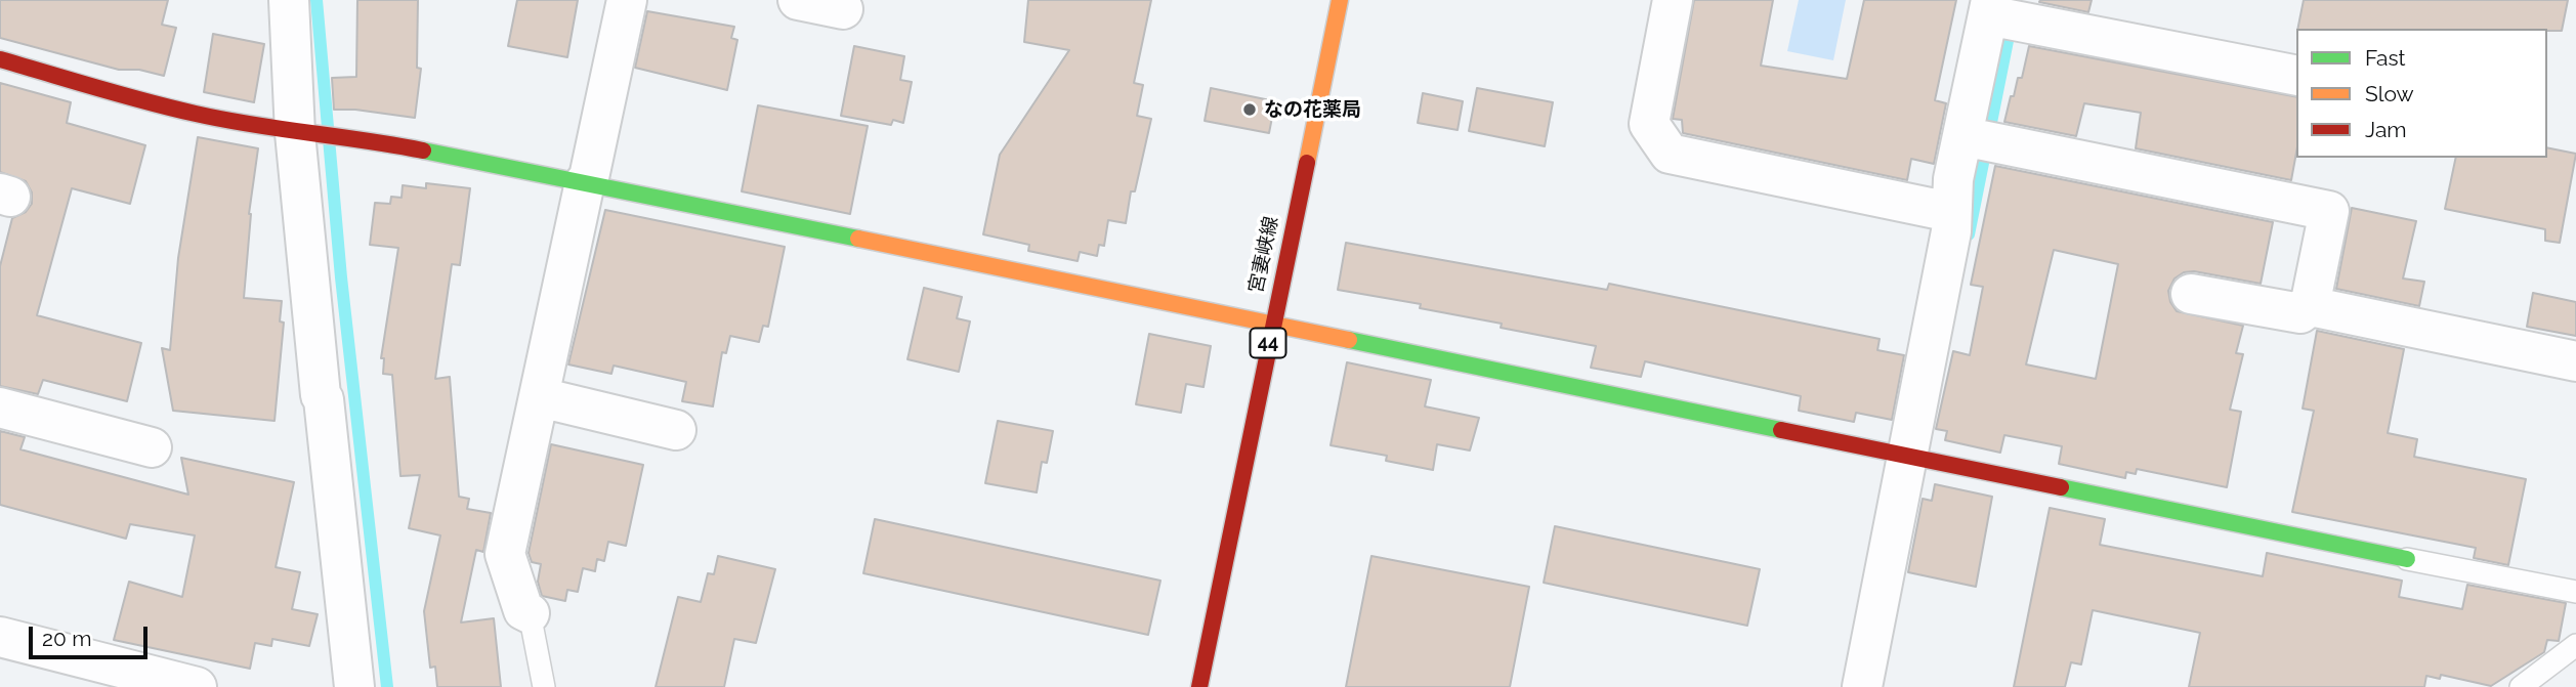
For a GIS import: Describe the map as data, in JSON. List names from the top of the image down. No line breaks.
{"streets":{"street":["宮妻峡線","44"]},"places":["なの花薬局"],"legend":["Fast","Slow","Jam"],"scale_bar":"20 m"}
